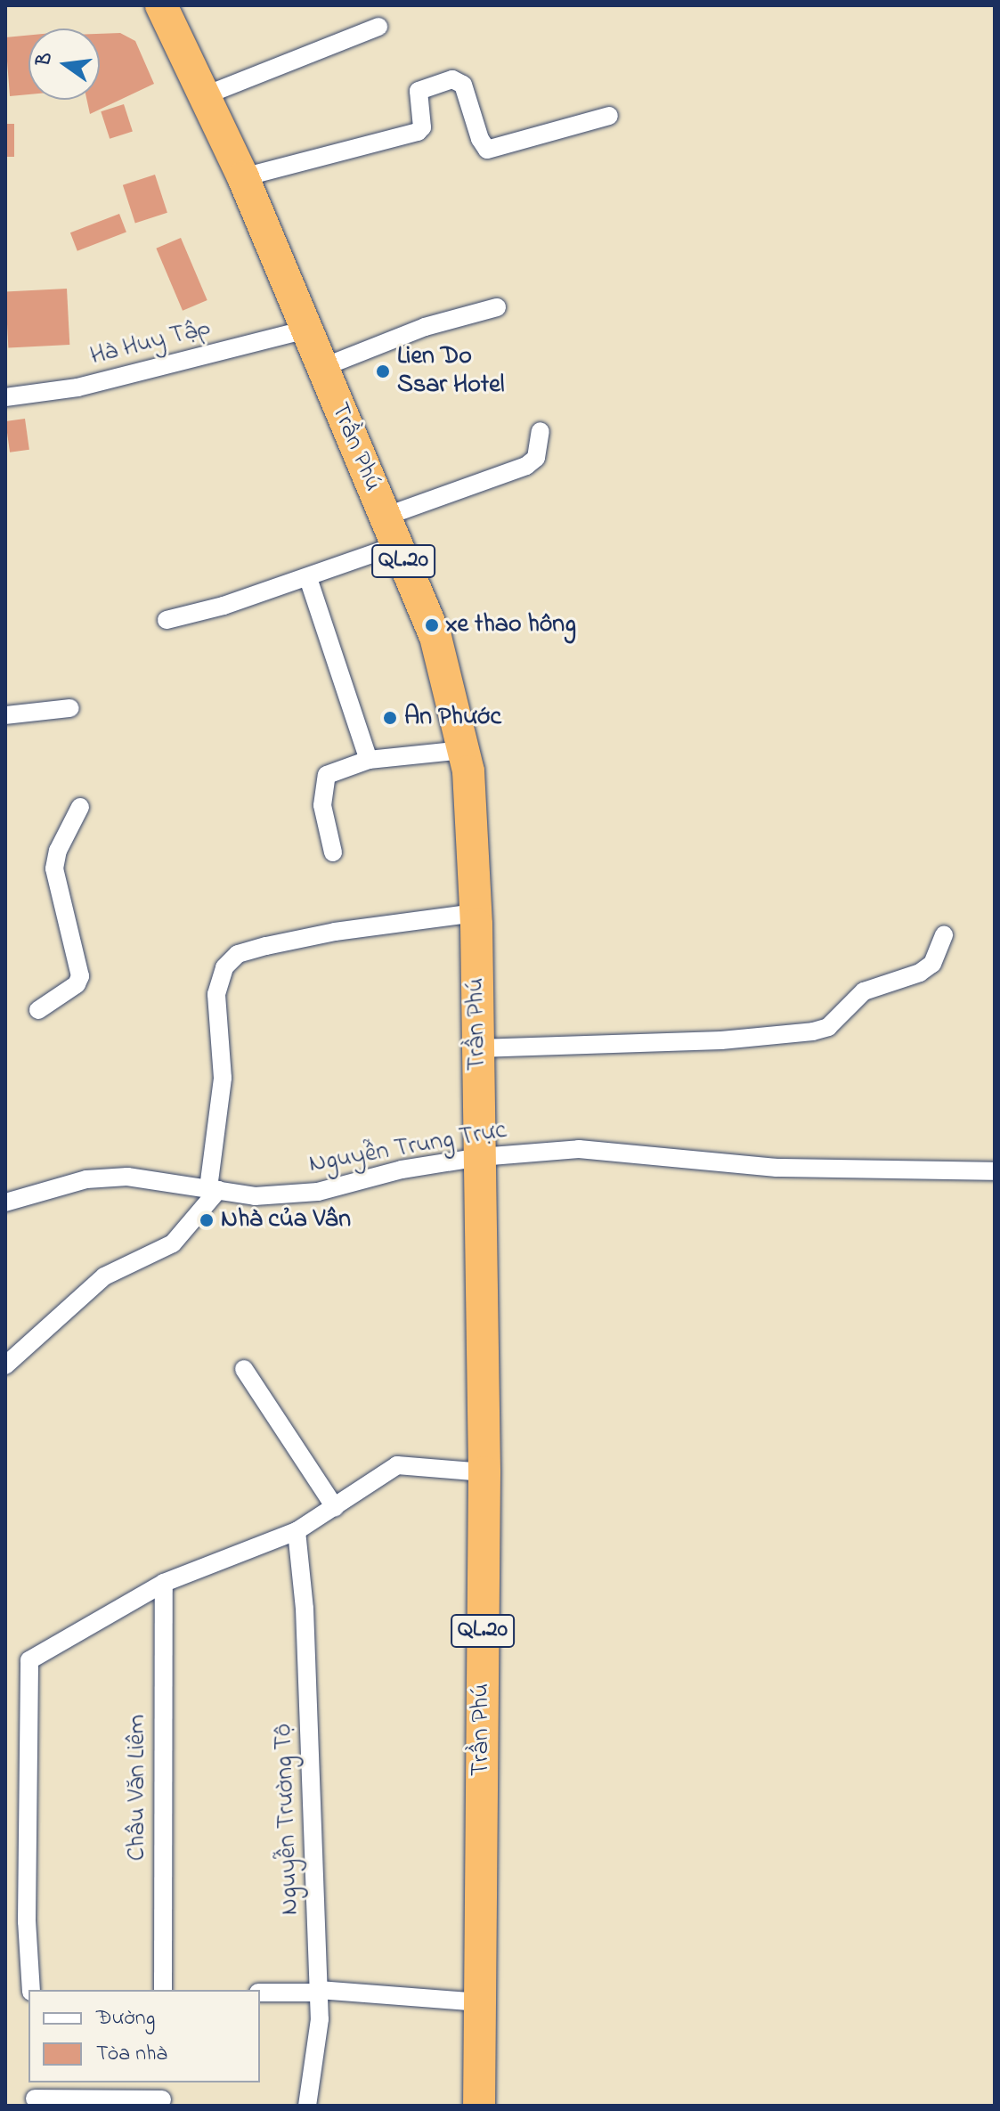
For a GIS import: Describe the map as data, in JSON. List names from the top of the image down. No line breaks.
{"streets":{"highway":["Trần Phú","QL.20"],"street":["Hà Huy Tập","Nguyễn Trung Trực","Châu Văn Liêm","Nguyễn Trường Tộ"]},"crossings":[["Hà Huy Tập","Trần Phú"],["Trần Phú","Nguyễn Trung Trực"]],"places":["Lien Do Ssar Hotel","xe thao hông","An Phước","Nhà của Vân"],"legend":["Đường","Tòa nhà"],"north":"left"}
